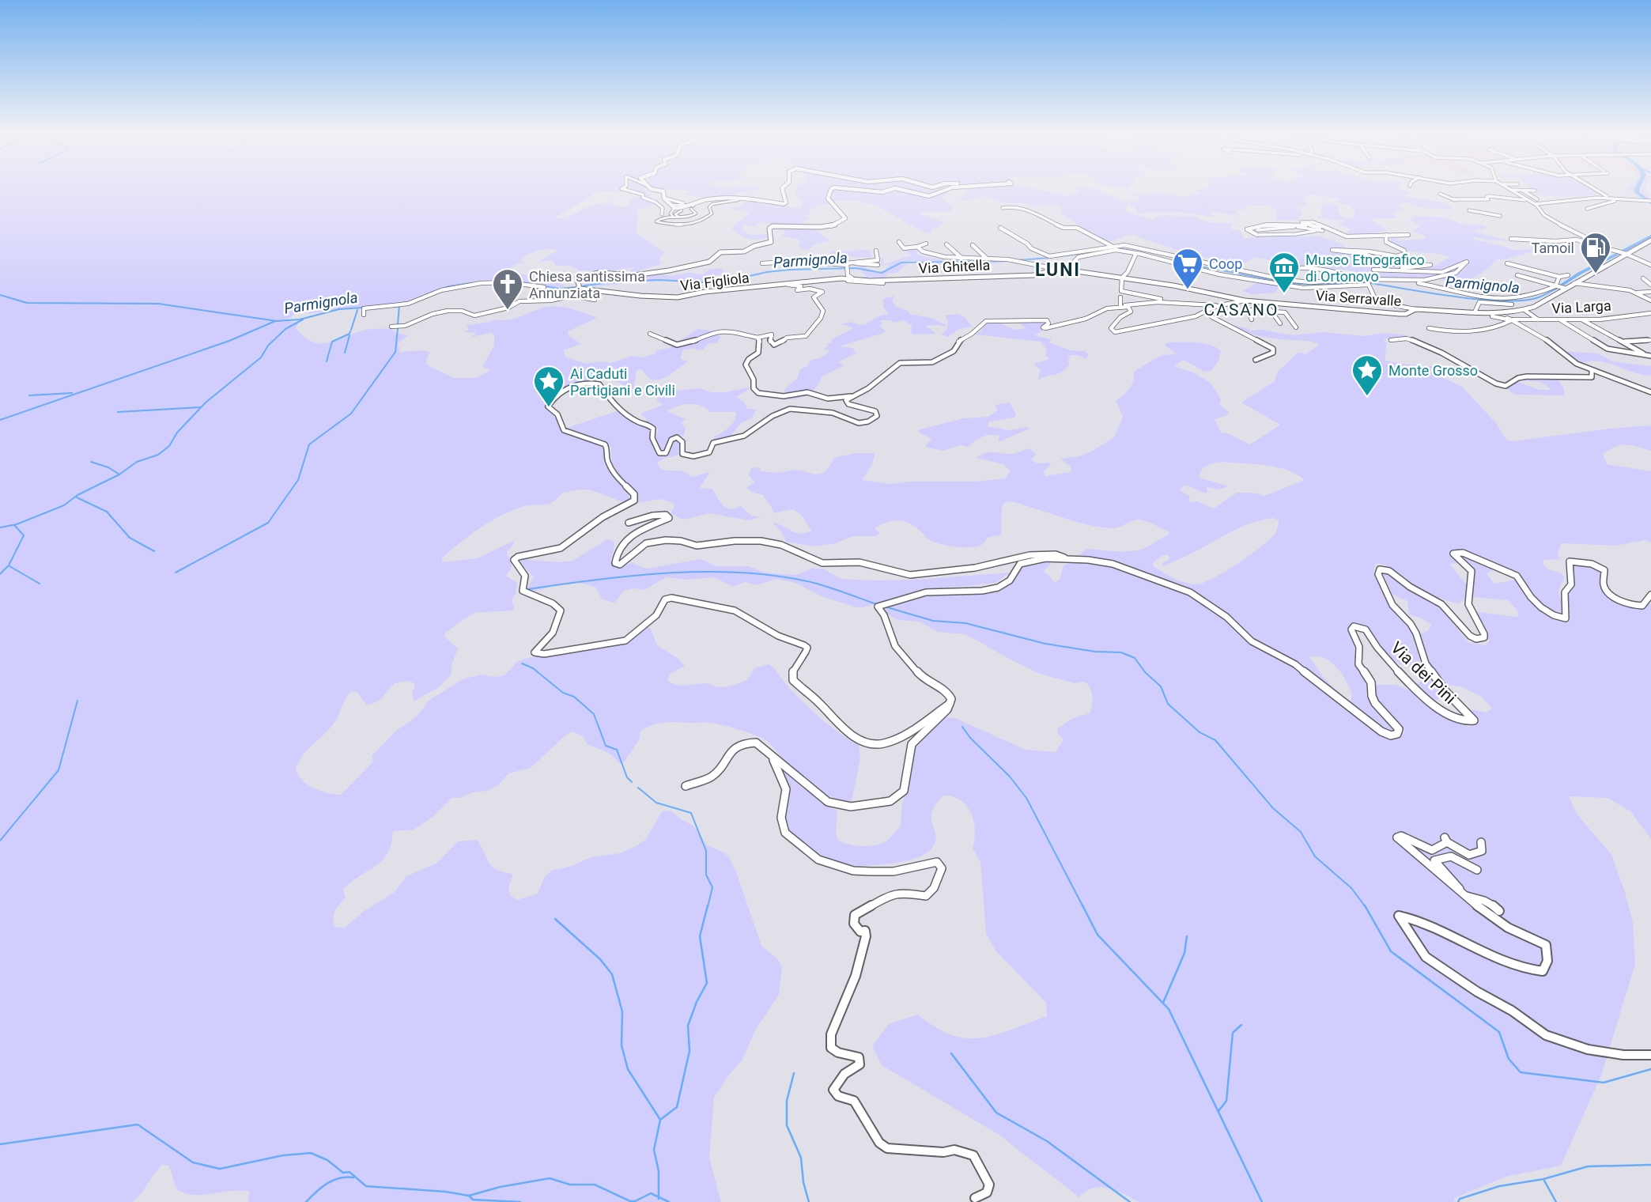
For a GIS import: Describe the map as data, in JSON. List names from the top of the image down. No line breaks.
{"streets":{"street":["Via Ghitella","Via Figliola","Via Serravalle","Via Larga","Via dei Pini"]},"crossings":[["Via Ghitella","Via Figliola"],["Via Ghitella","Via Serravalle"]],"districts":["LUNI","CASANO"],"water":["Parmignola"],"places":{"fuel station":["Tamoil"],"supermarket":["Coop"],"museum":["Museo Etnografico di Ortonovo"],"church":["Chiesa santissima Annunziata"],"place":["Monte Grosso","Ai Caduti Partigiani e Civili"]}}
